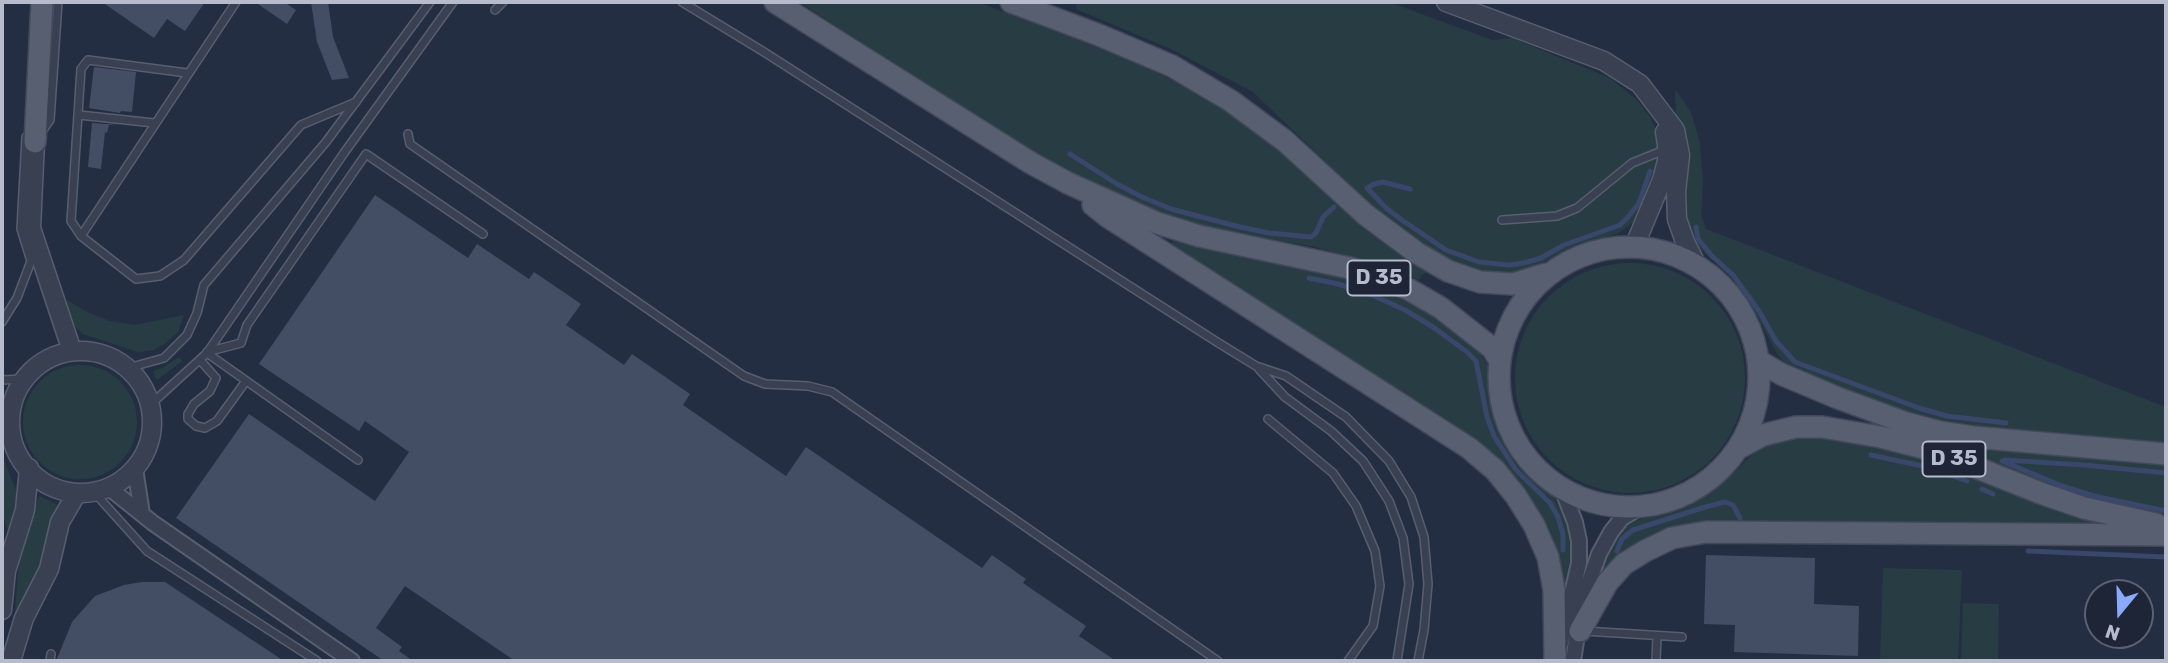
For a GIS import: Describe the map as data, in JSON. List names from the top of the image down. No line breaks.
{"streets":{"main road":["D 35"]},"north":"bottom"}
